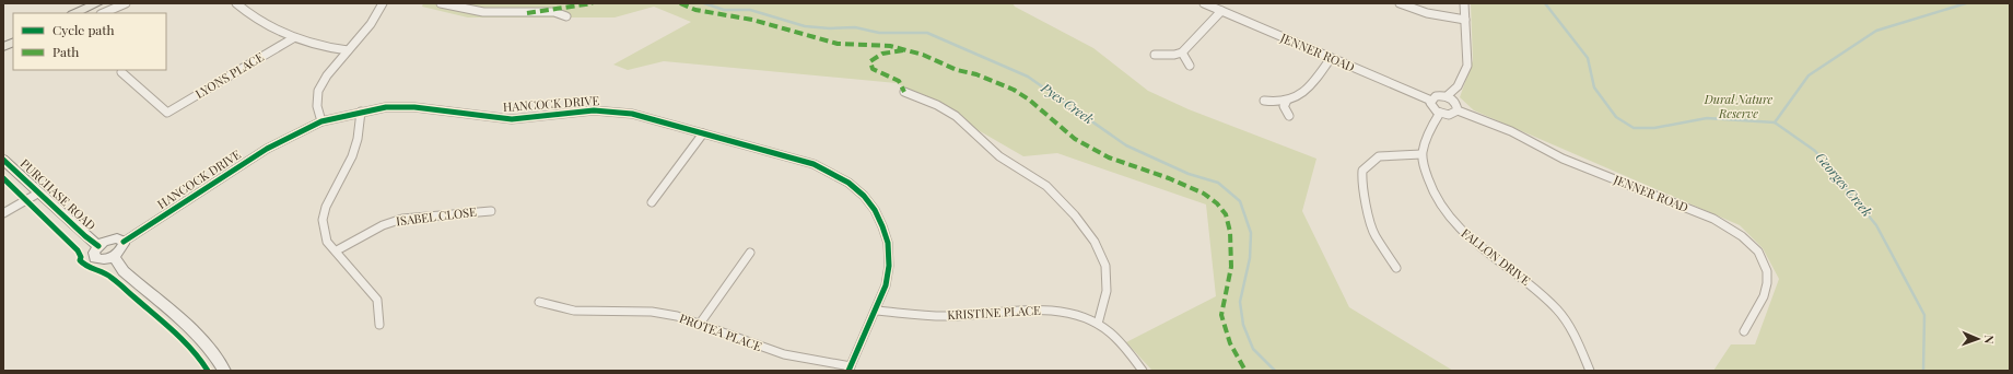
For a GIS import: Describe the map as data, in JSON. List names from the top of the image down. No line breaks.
{"streets":{"main road":["PURCHASE ROAD"],"street":["JENNER ROAD","LYONS PLACE","HANCOCK DRIVE","ISABEL CLOSE","FALLON DRIVE","KRISTINE PLACE","PROTEA PLACE"]},"crossings":[["JENNER ROAD","FALLON DRIVE"],["HANCOCK DRIVE","KRISTINE PLACE"],["HANCOCK DRIVE","PROTEA PLACE"]],"water":["Pyes Creek","Georges Creek"],"parks":["Dural Nature Reserve"],"legend":["Cycle path","Path"],"north":"right"}
